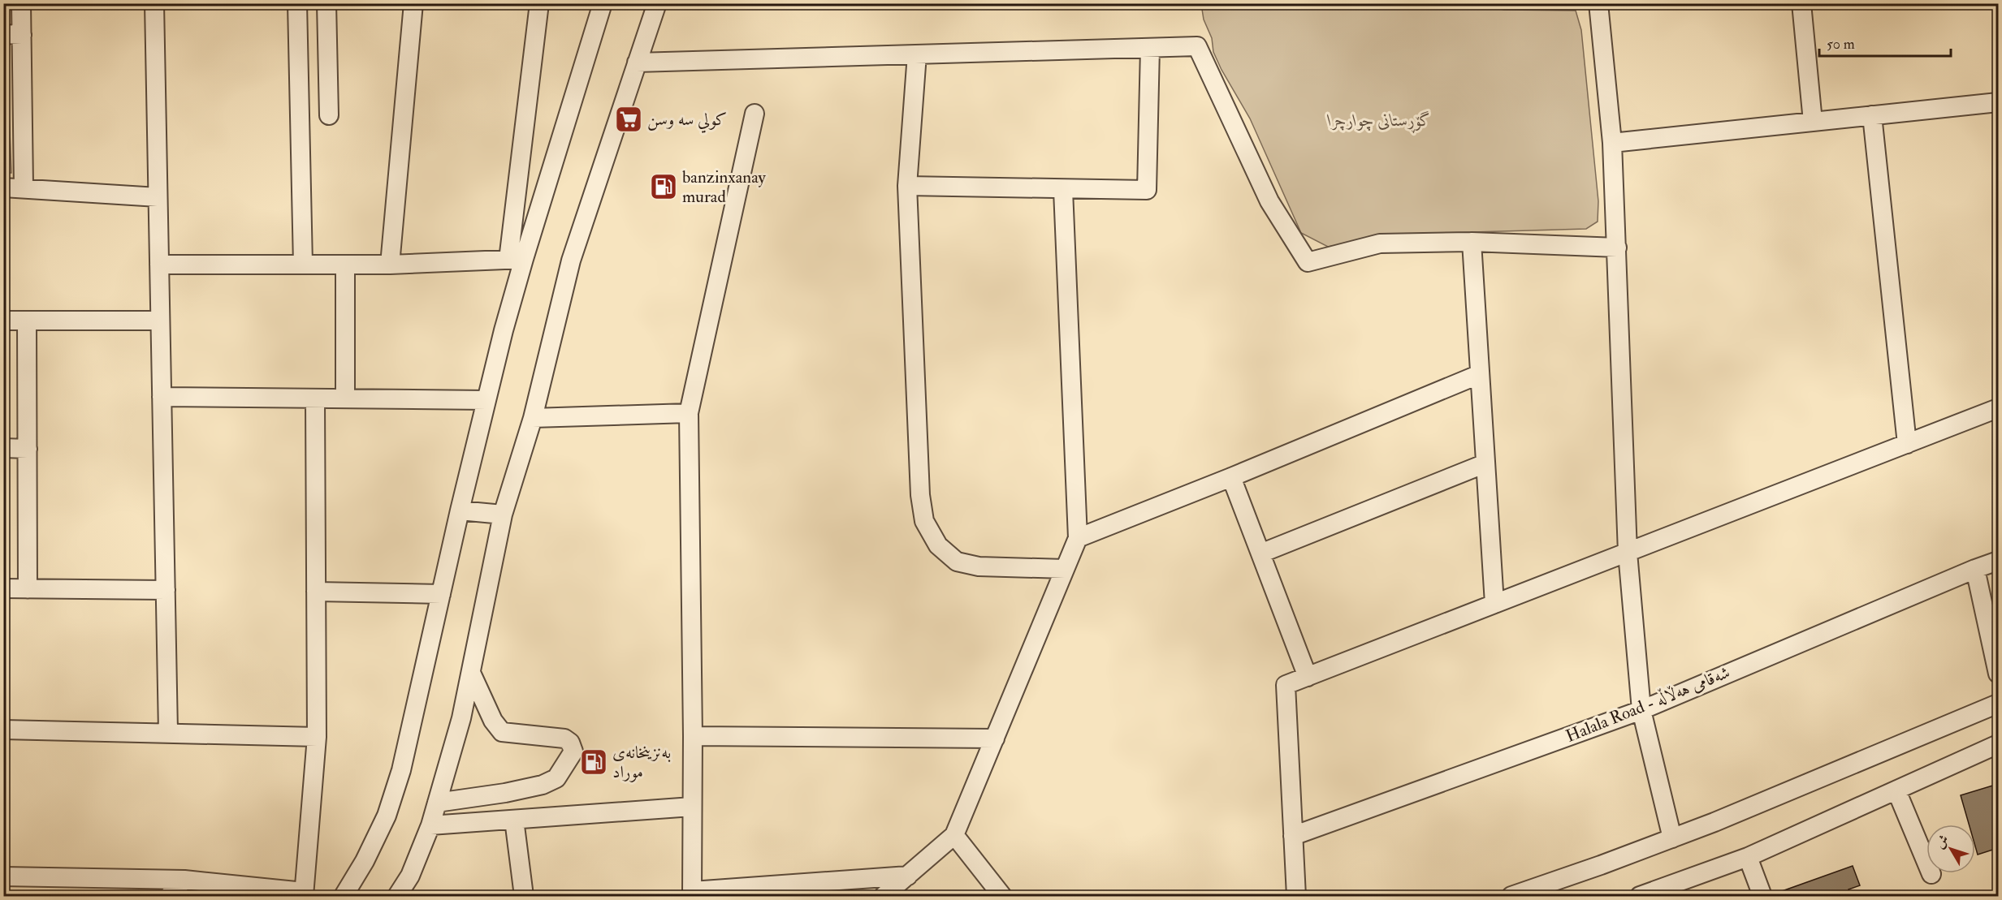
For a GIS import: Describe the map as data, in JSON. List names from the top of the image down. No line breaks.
{"streets":{"street":["Halala Road - شەقامی هەڵاڵە"]},"parks":["گۆڕستانی چوارچرا"],"places":{"supermarket":["كولي سه وسن"],"fuel station":["banzinxanay murad","بەنزینخانەی موراد"]},"scale_bar":"50 m","north":"top left"}
